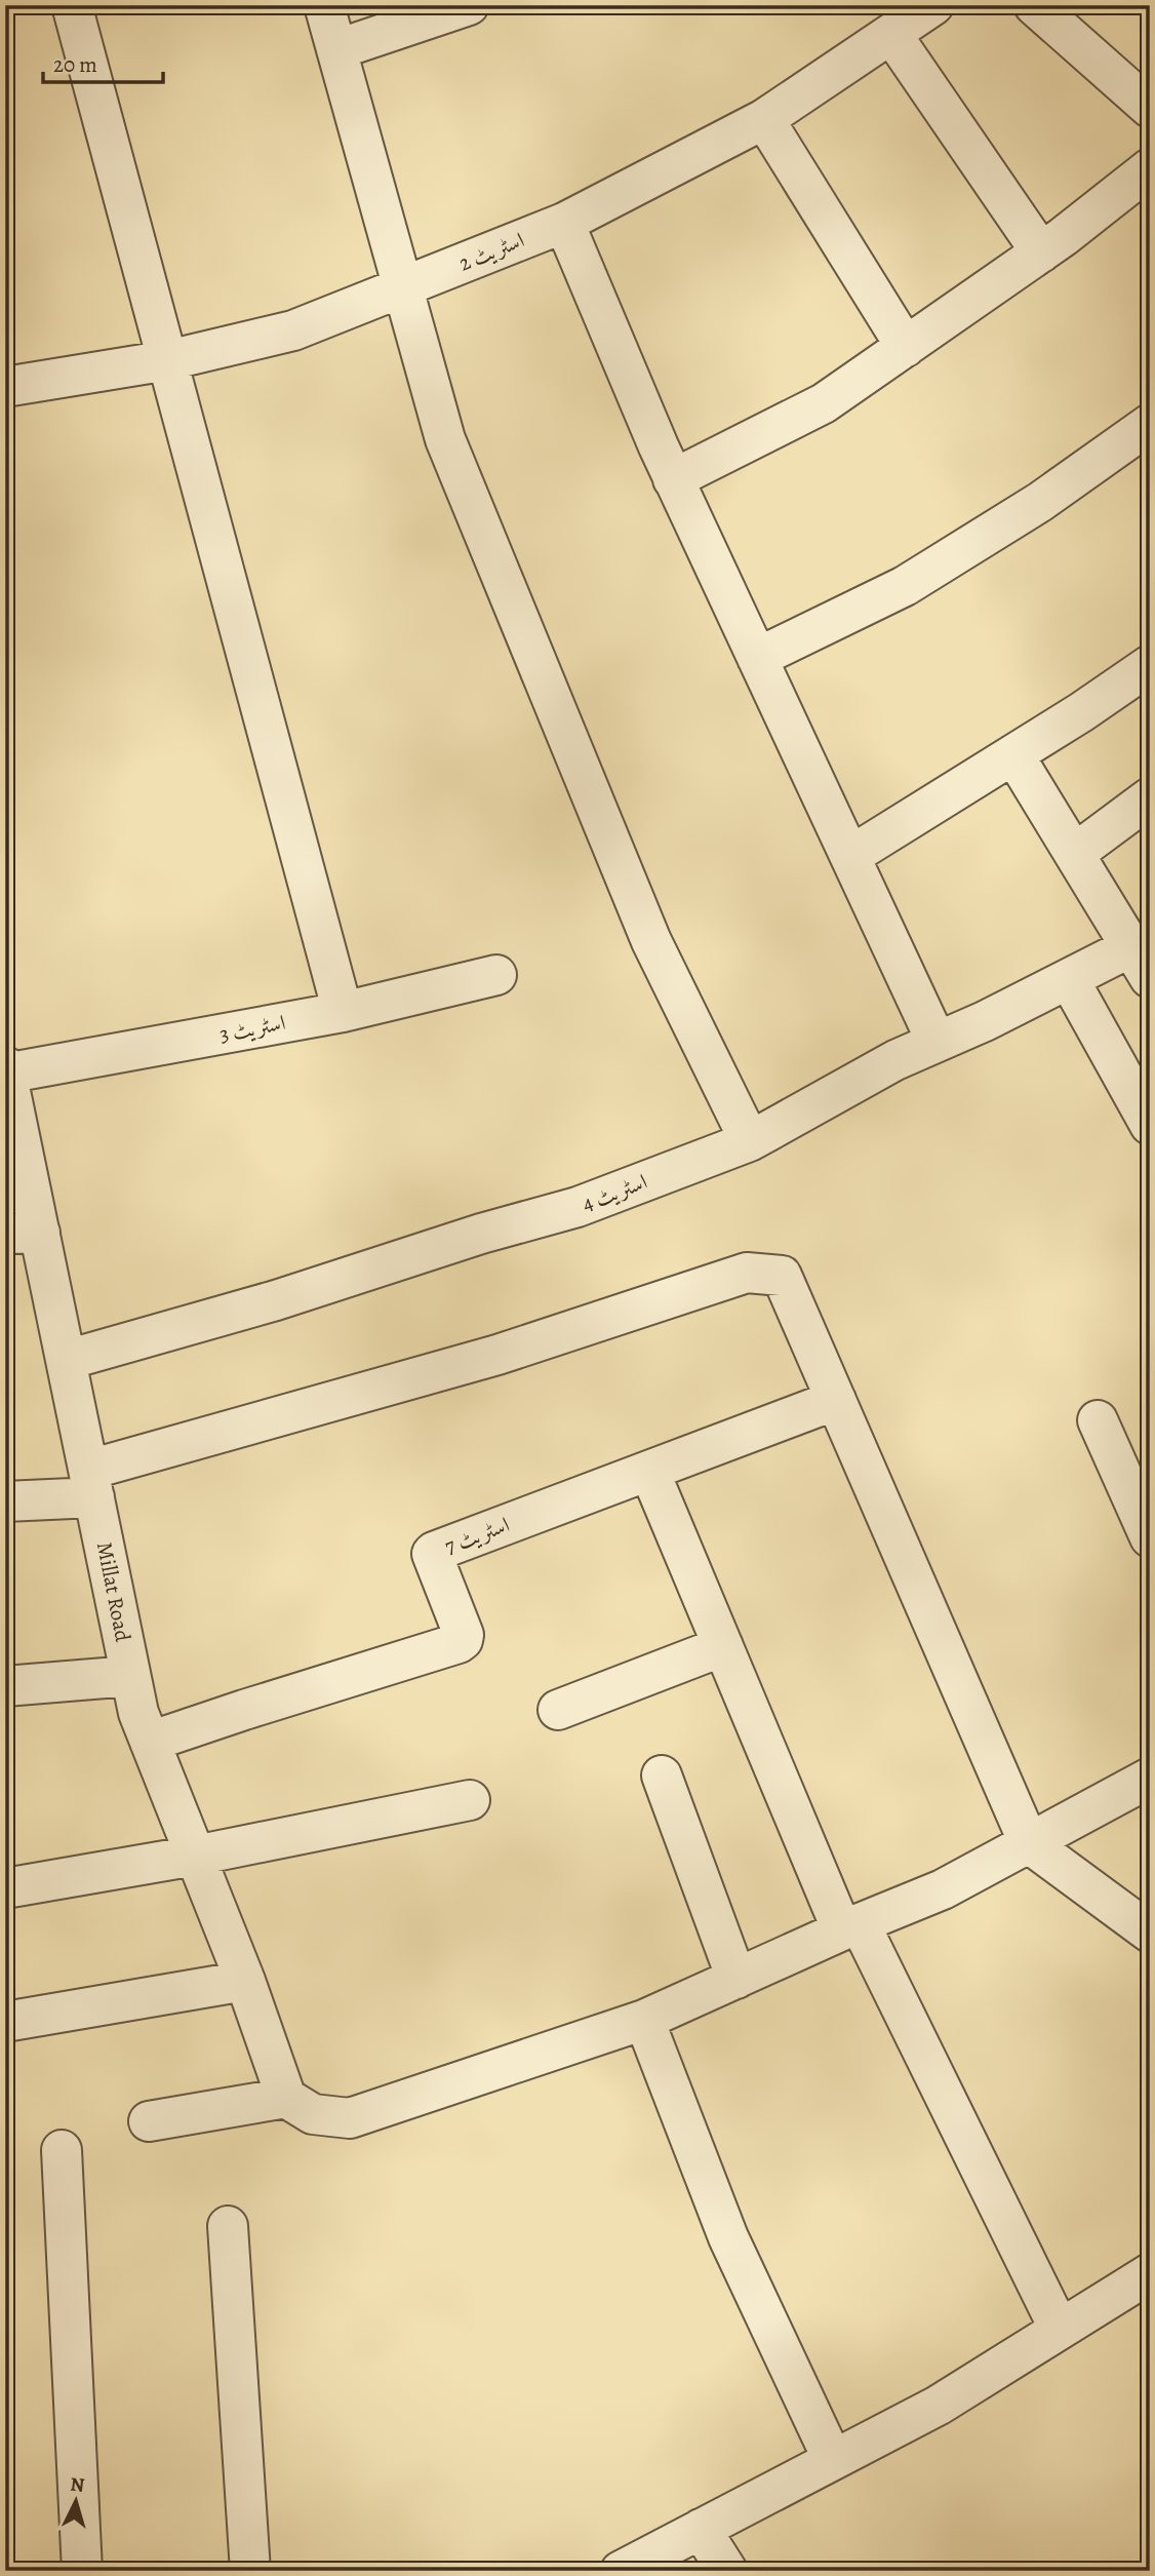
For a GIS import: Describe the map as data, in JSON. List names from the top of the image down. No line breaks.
{"streets":{"street":["اسٹریٹ 2","اسٹریٹ 3","اسٹریٹ 4","اسٹریٹ 7","Millat Road"]},"crossings":[["اسٹریٹ 3","Millat Road"],["اسٹریٹ 4","Millat Road"],["اسٹریٹ 7","Millat Road"]],"scale_bar":"20 m","north":"top"}
